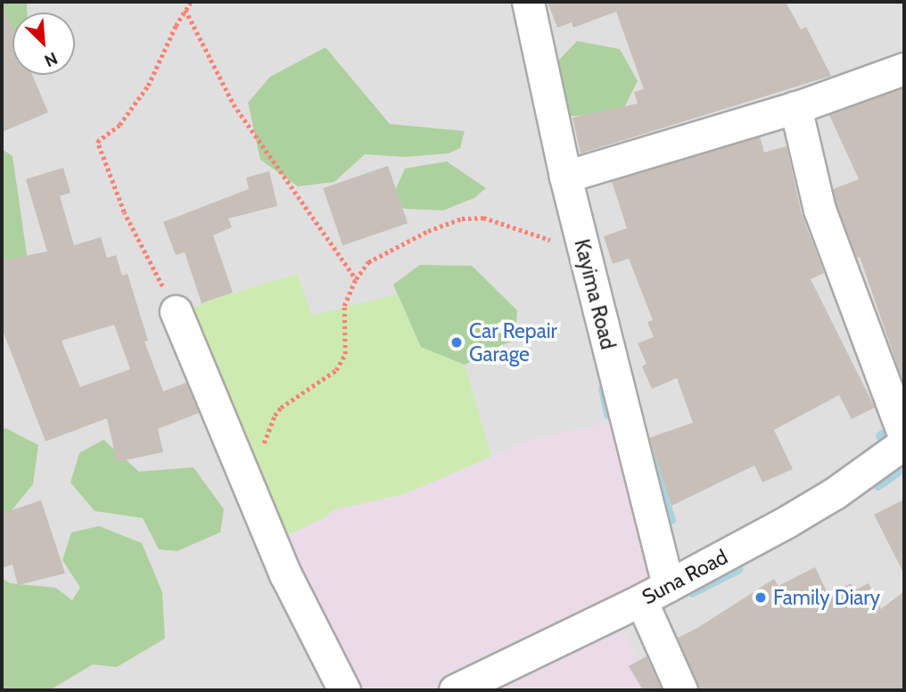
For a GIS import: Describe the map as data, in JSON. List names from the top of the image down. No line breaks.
{"streets":{"street":["Kayima Road","Suna Road"]},"crossings":[["Kayima Road","Suna Road"]],"places":["Car Repair Garage","Family Diary"],"north":"bottom right"}
